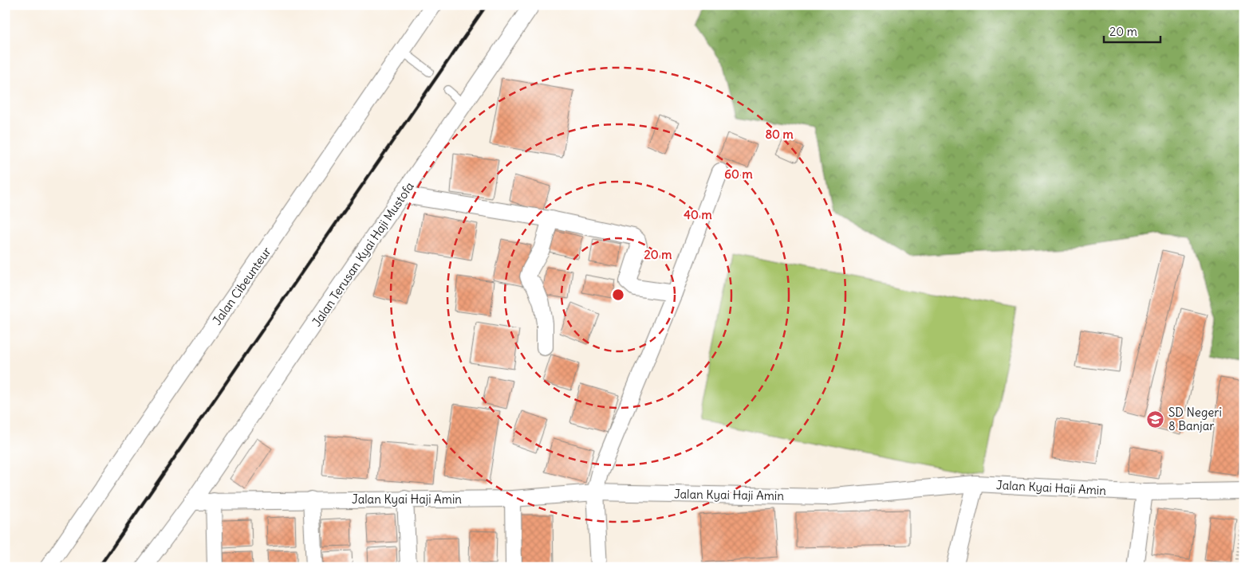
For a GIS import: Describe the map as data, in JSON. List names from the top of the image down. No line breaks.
{"streets":{"street":["Jalan Terusan Kyai Haji Mustofa","Jalan Cibeunteur","Jalan Kyai Haji Amin"]},"crossings":[["Jalan Terusan Kyai Haji Mustofa","Jalan Kyai Haji Amin"]],"places":{"school or university":["SD Negeri 8 Banjar"]},"scale_bar":"20 m","rings":["80 m","60 m","40 m","20 m"]}
